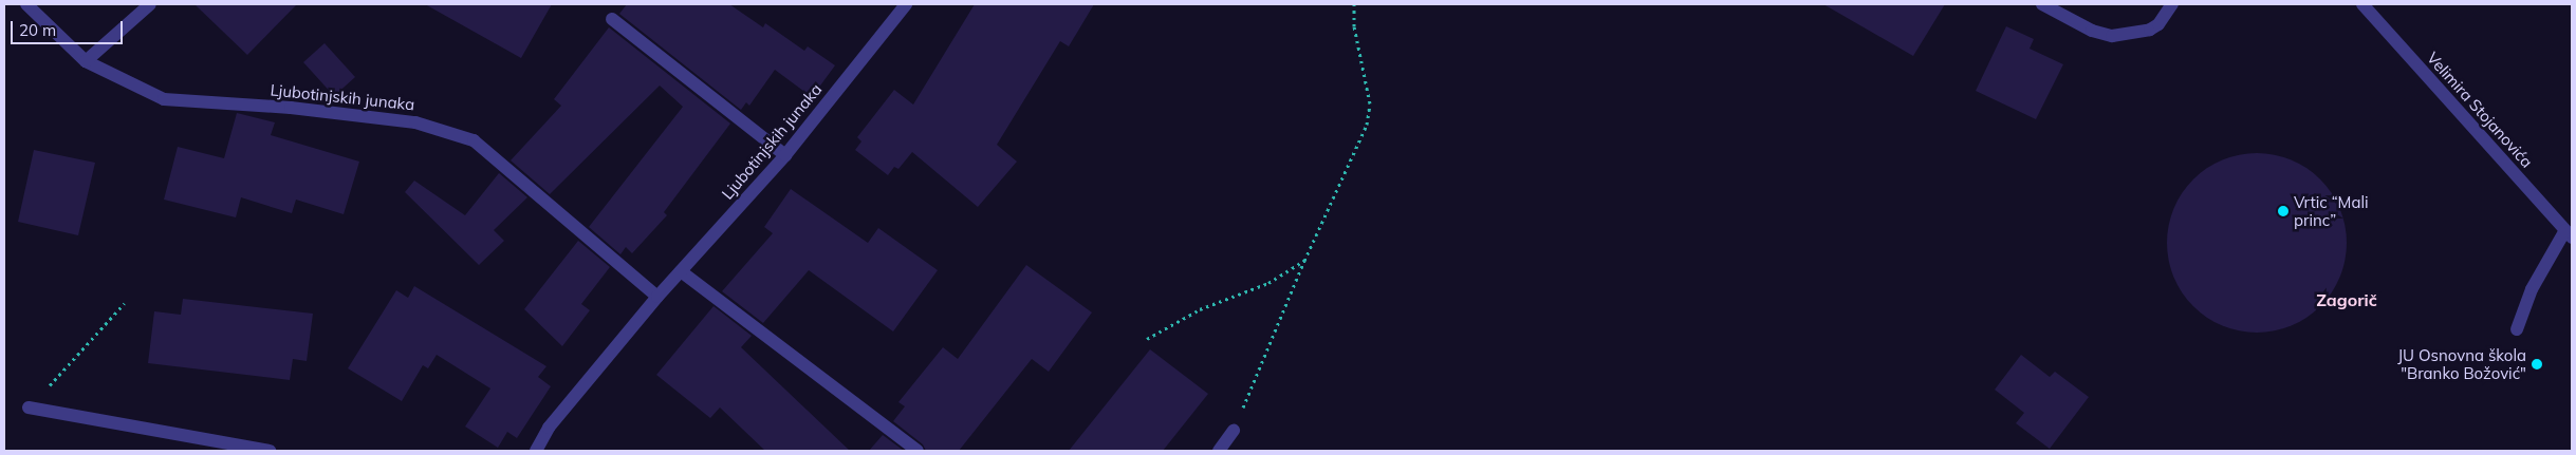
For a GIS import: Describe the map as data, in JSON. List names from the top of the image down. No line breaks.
{"streets":{"street":["Ljubotinjskih junaka","Velimira Stojanovića"]},"districts":["Zagorič"],"places":["Vrtic “Mali princ”","JU Osnovna škola \"Branko Božović\""],"scale_bar":"20 m"}
